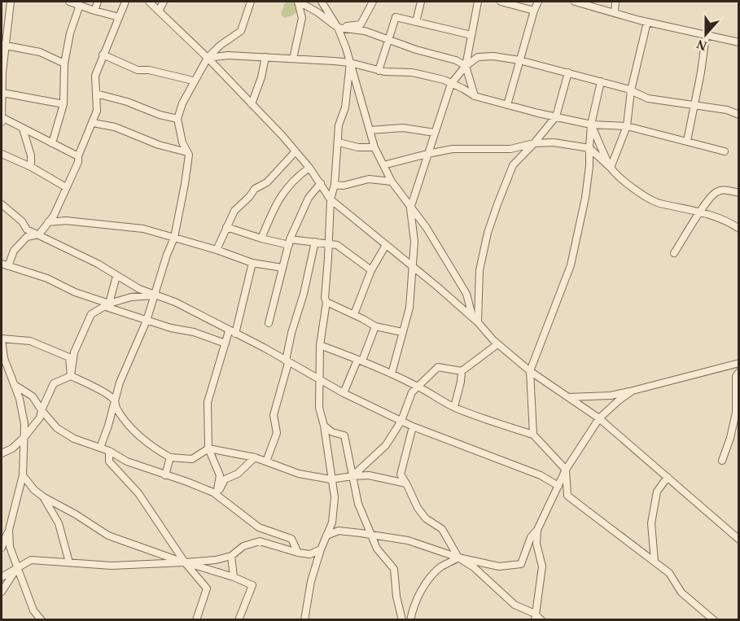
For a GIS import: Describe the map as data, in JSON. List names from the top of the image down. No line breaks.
{"north":"bottom"}
